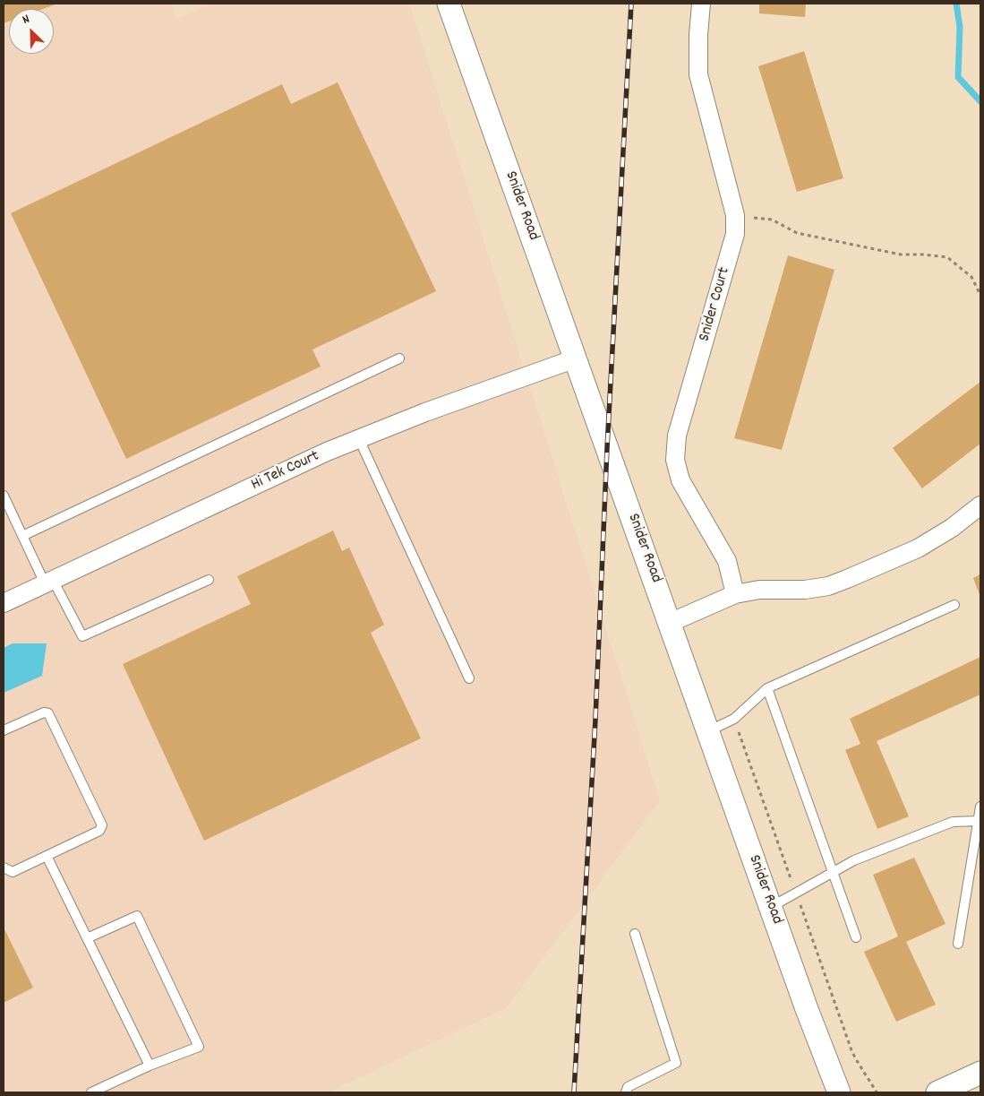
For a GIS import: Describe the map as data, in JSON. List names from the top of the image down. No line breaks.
{"streets":{"street":["Snider Road","Snider Court","Hi Tek Court"]},"crossings":[["Snider Road","Hi Tek Court"]],"north":"top left"}
